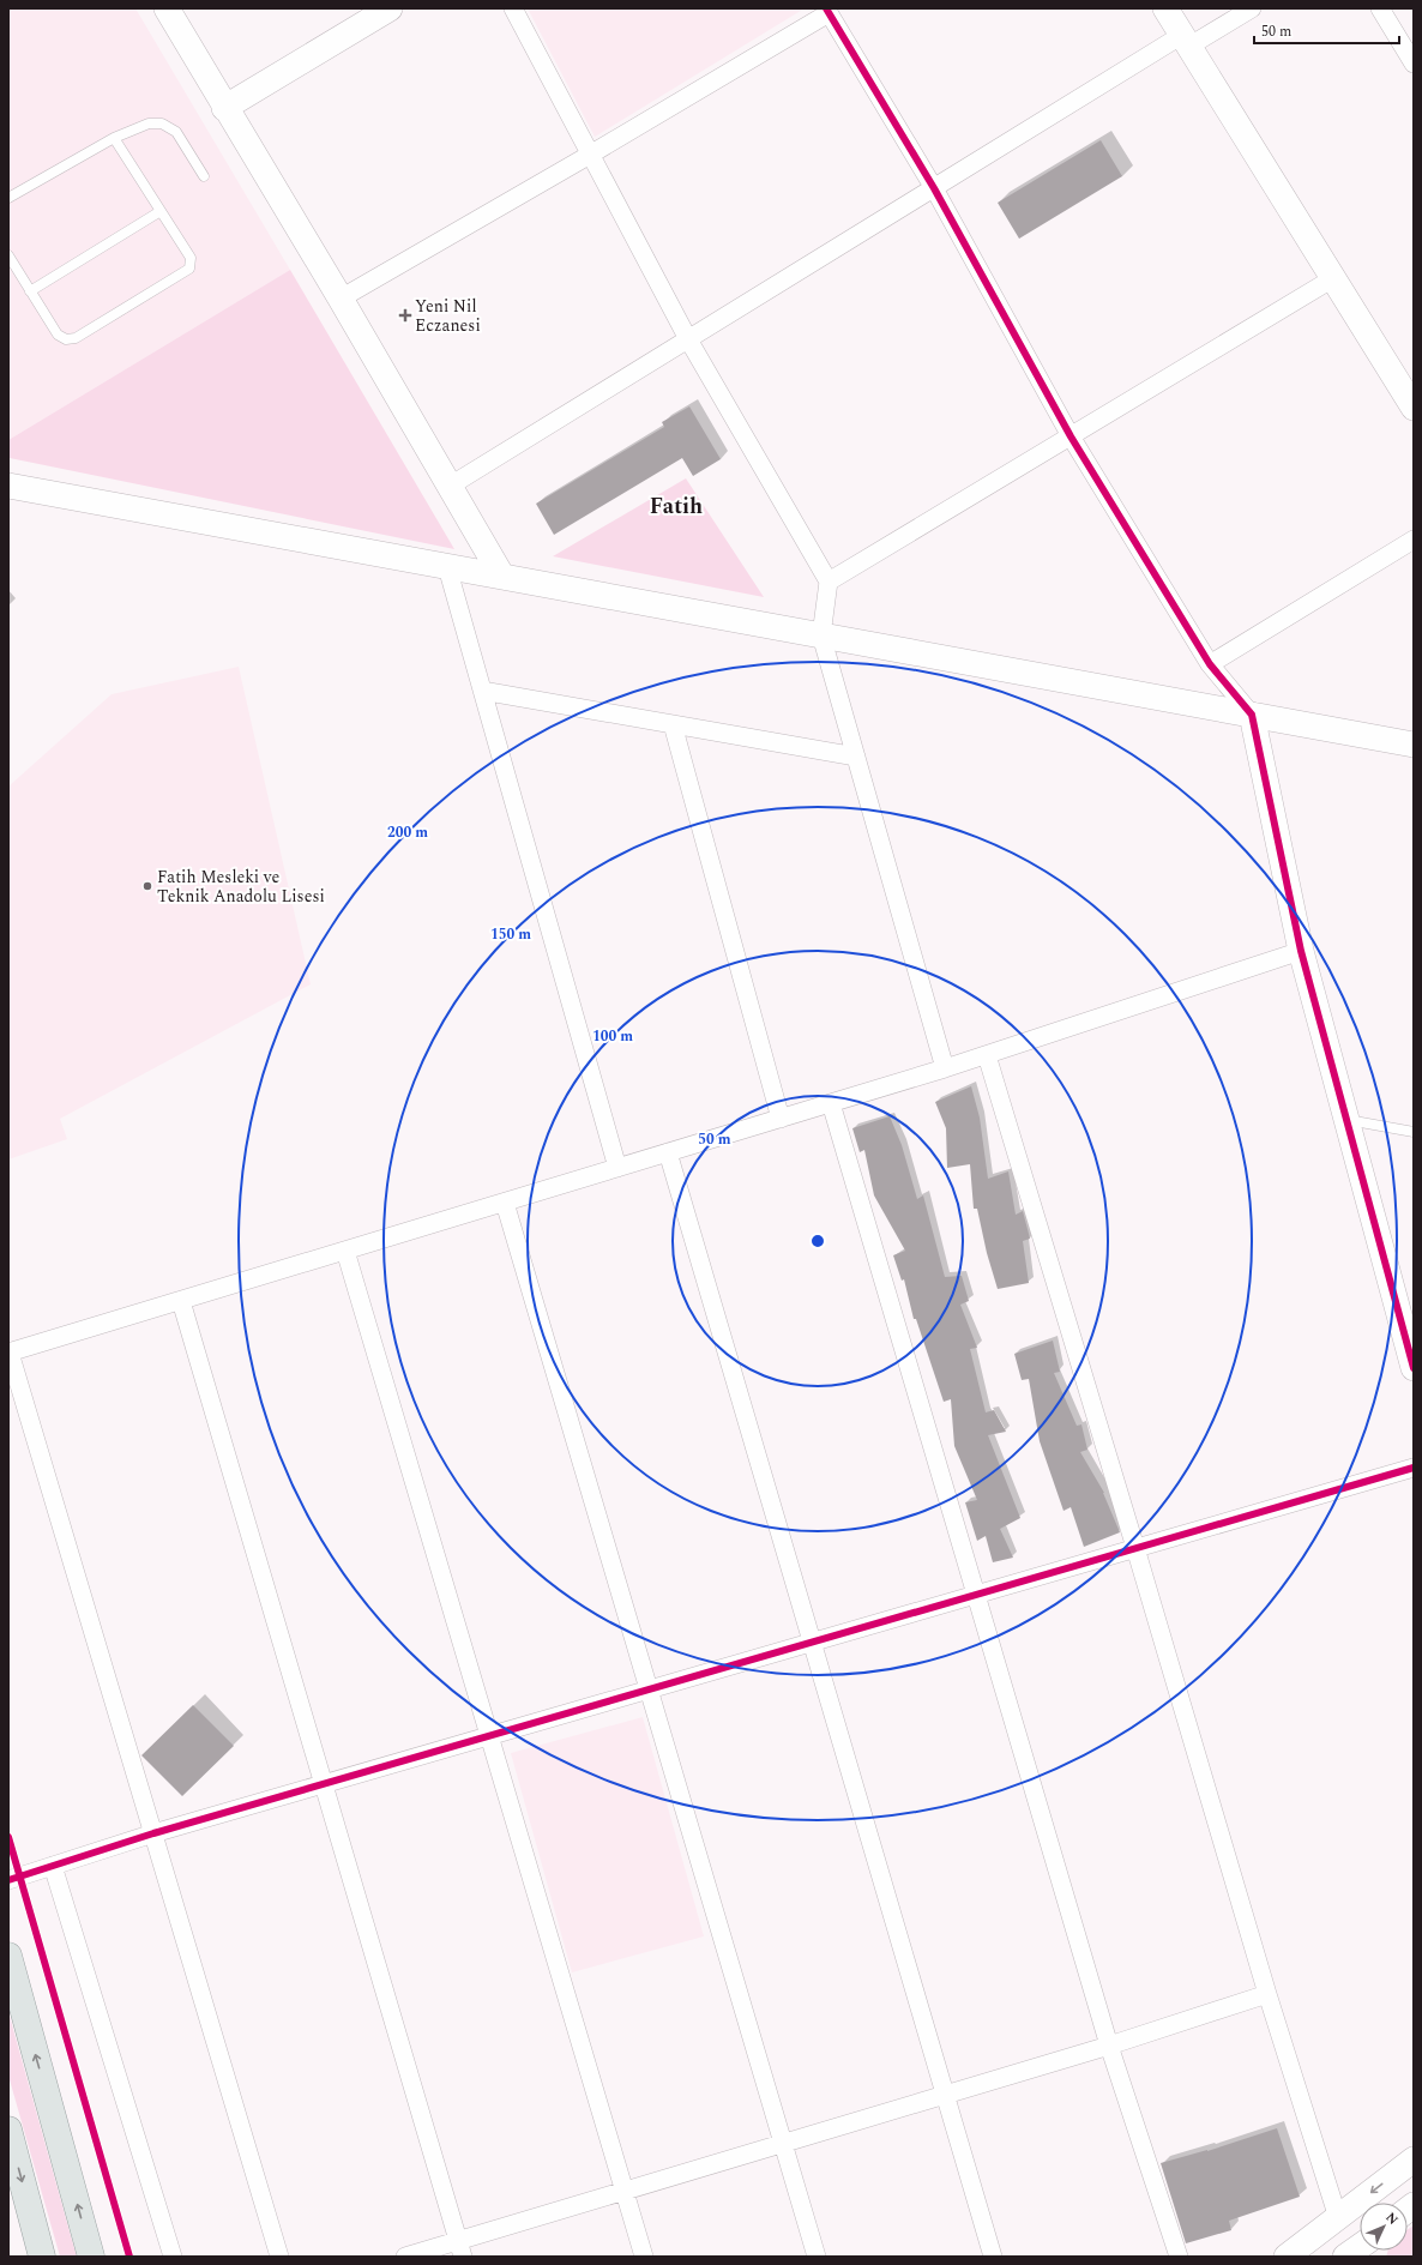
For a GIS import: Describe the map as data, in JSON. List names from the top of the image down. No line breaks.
{"districts":["Fatih"],"places":{"health":["Yeni Nil Eczanesi"],"other":["Fatih Mesleki ve Teknik Anadolu Lisesi"]},"scale_bar":"50 m","north":"top right","rings":["200 m","150 m","100 m","50 m"]}
